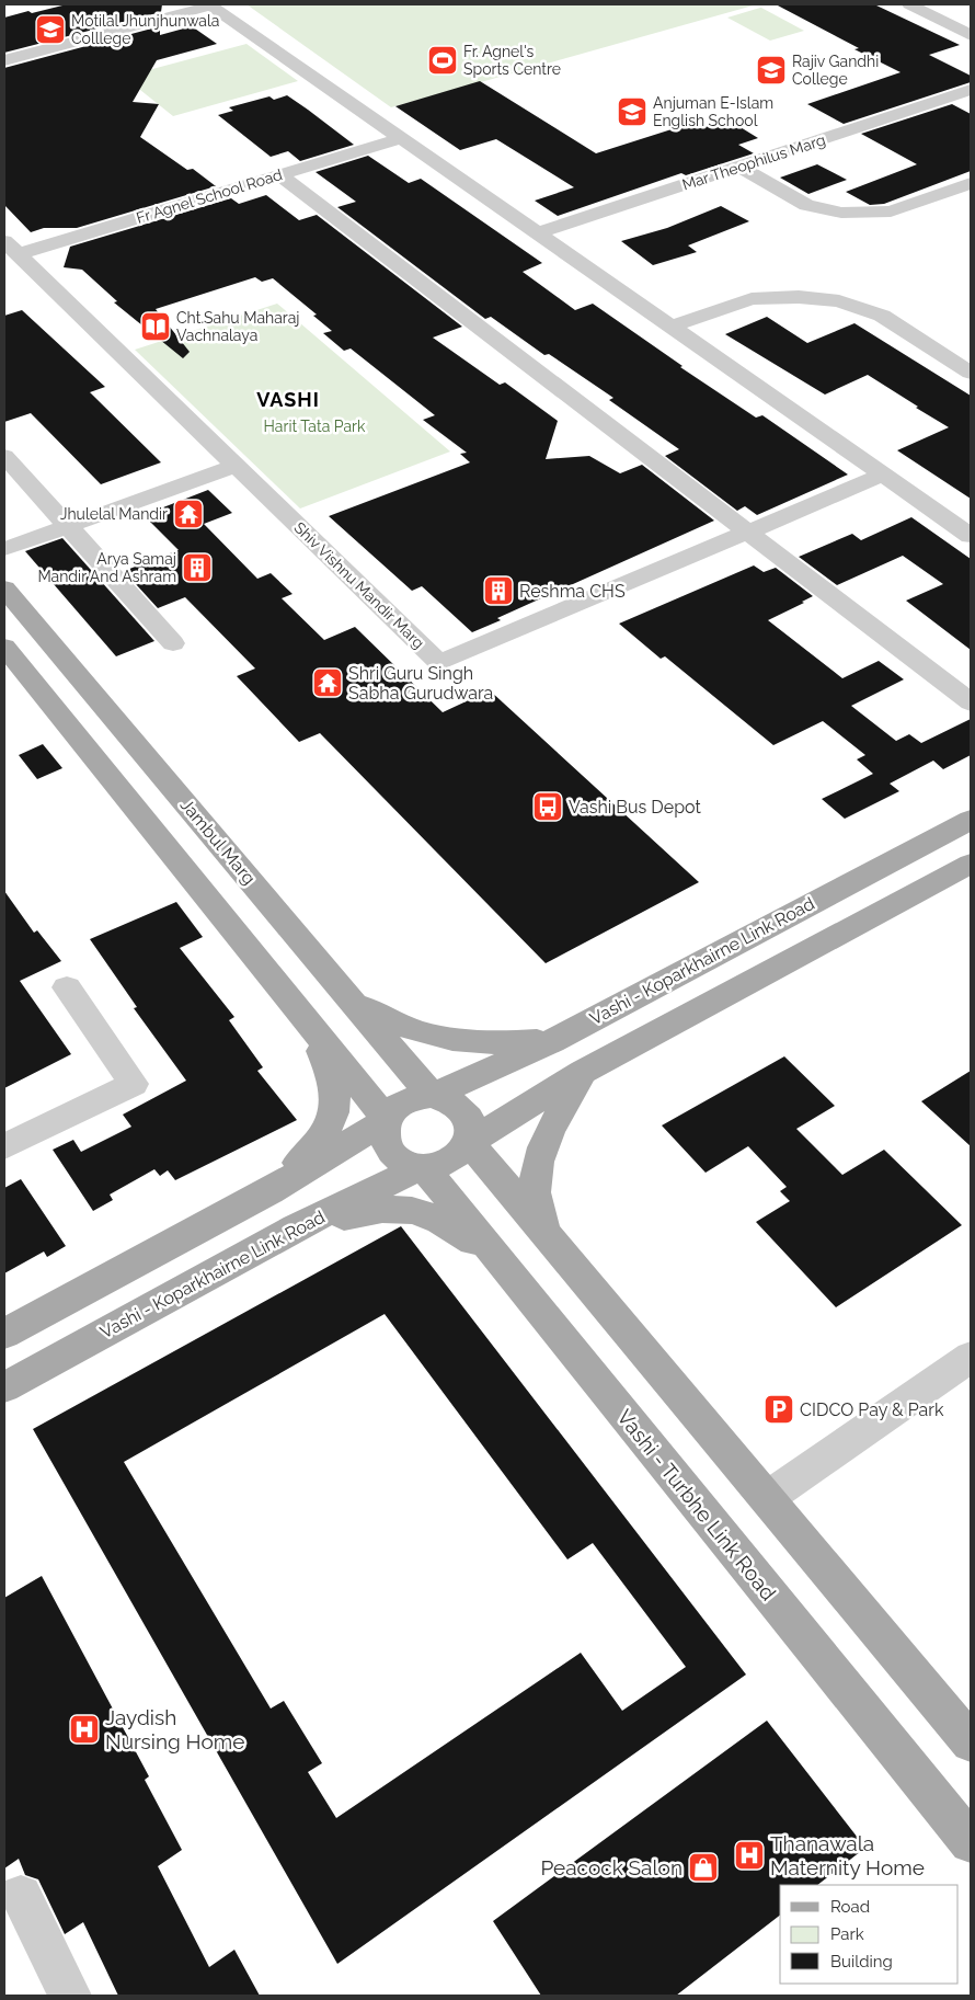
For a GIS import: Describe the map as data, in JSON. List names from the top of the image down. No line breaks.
{"streets":{"main road":["Jambul Marg","Vashi - Koparkhairne Link Road","Vashi - Turbhe Link Road"],"street":["Mar Theophilus Marg","Fr Agnel School Road","Shiv Vishnu Mandir Marg"]},"crossings":[["Fr Agnel School Road","Shiv Vishnu Mandir Marg"],["Jambul Marg","Vashi - Koparkhairne Link Road"],["Jambul Marg","Vashi - Turbhe Link Road"],["Vashi - Koparkhairne Link Road","Vashi - Turbhe Link Road"]],"districts":["VASHI"],"parks":["Harit Tata Park"],"places":{"school or university":["Motilal Jhunjhunwala Colllege","Rajiv Gandhi College","Anjuman E-Islam English School"],"sports":["Fr. Agnel's Sports Centre"],"library":["Cht.Sahu Maharaj Vachnalaya"],"temple":["Jhulelal Mandir","Shri Guru Singh Sabha Gurudwara"],"building":["Arya Samaj Mandir And Ashram","Reshma CHS"],"bus stop":["Vashi Bus Depot"],"parking":["CIDCO Pay & Park"],"hospital":["Jaydish Nursing Home","Thanawala Maternity Home"],"shop":["Peacock Salon"]},"legend":["Road","Park","Building"]}
